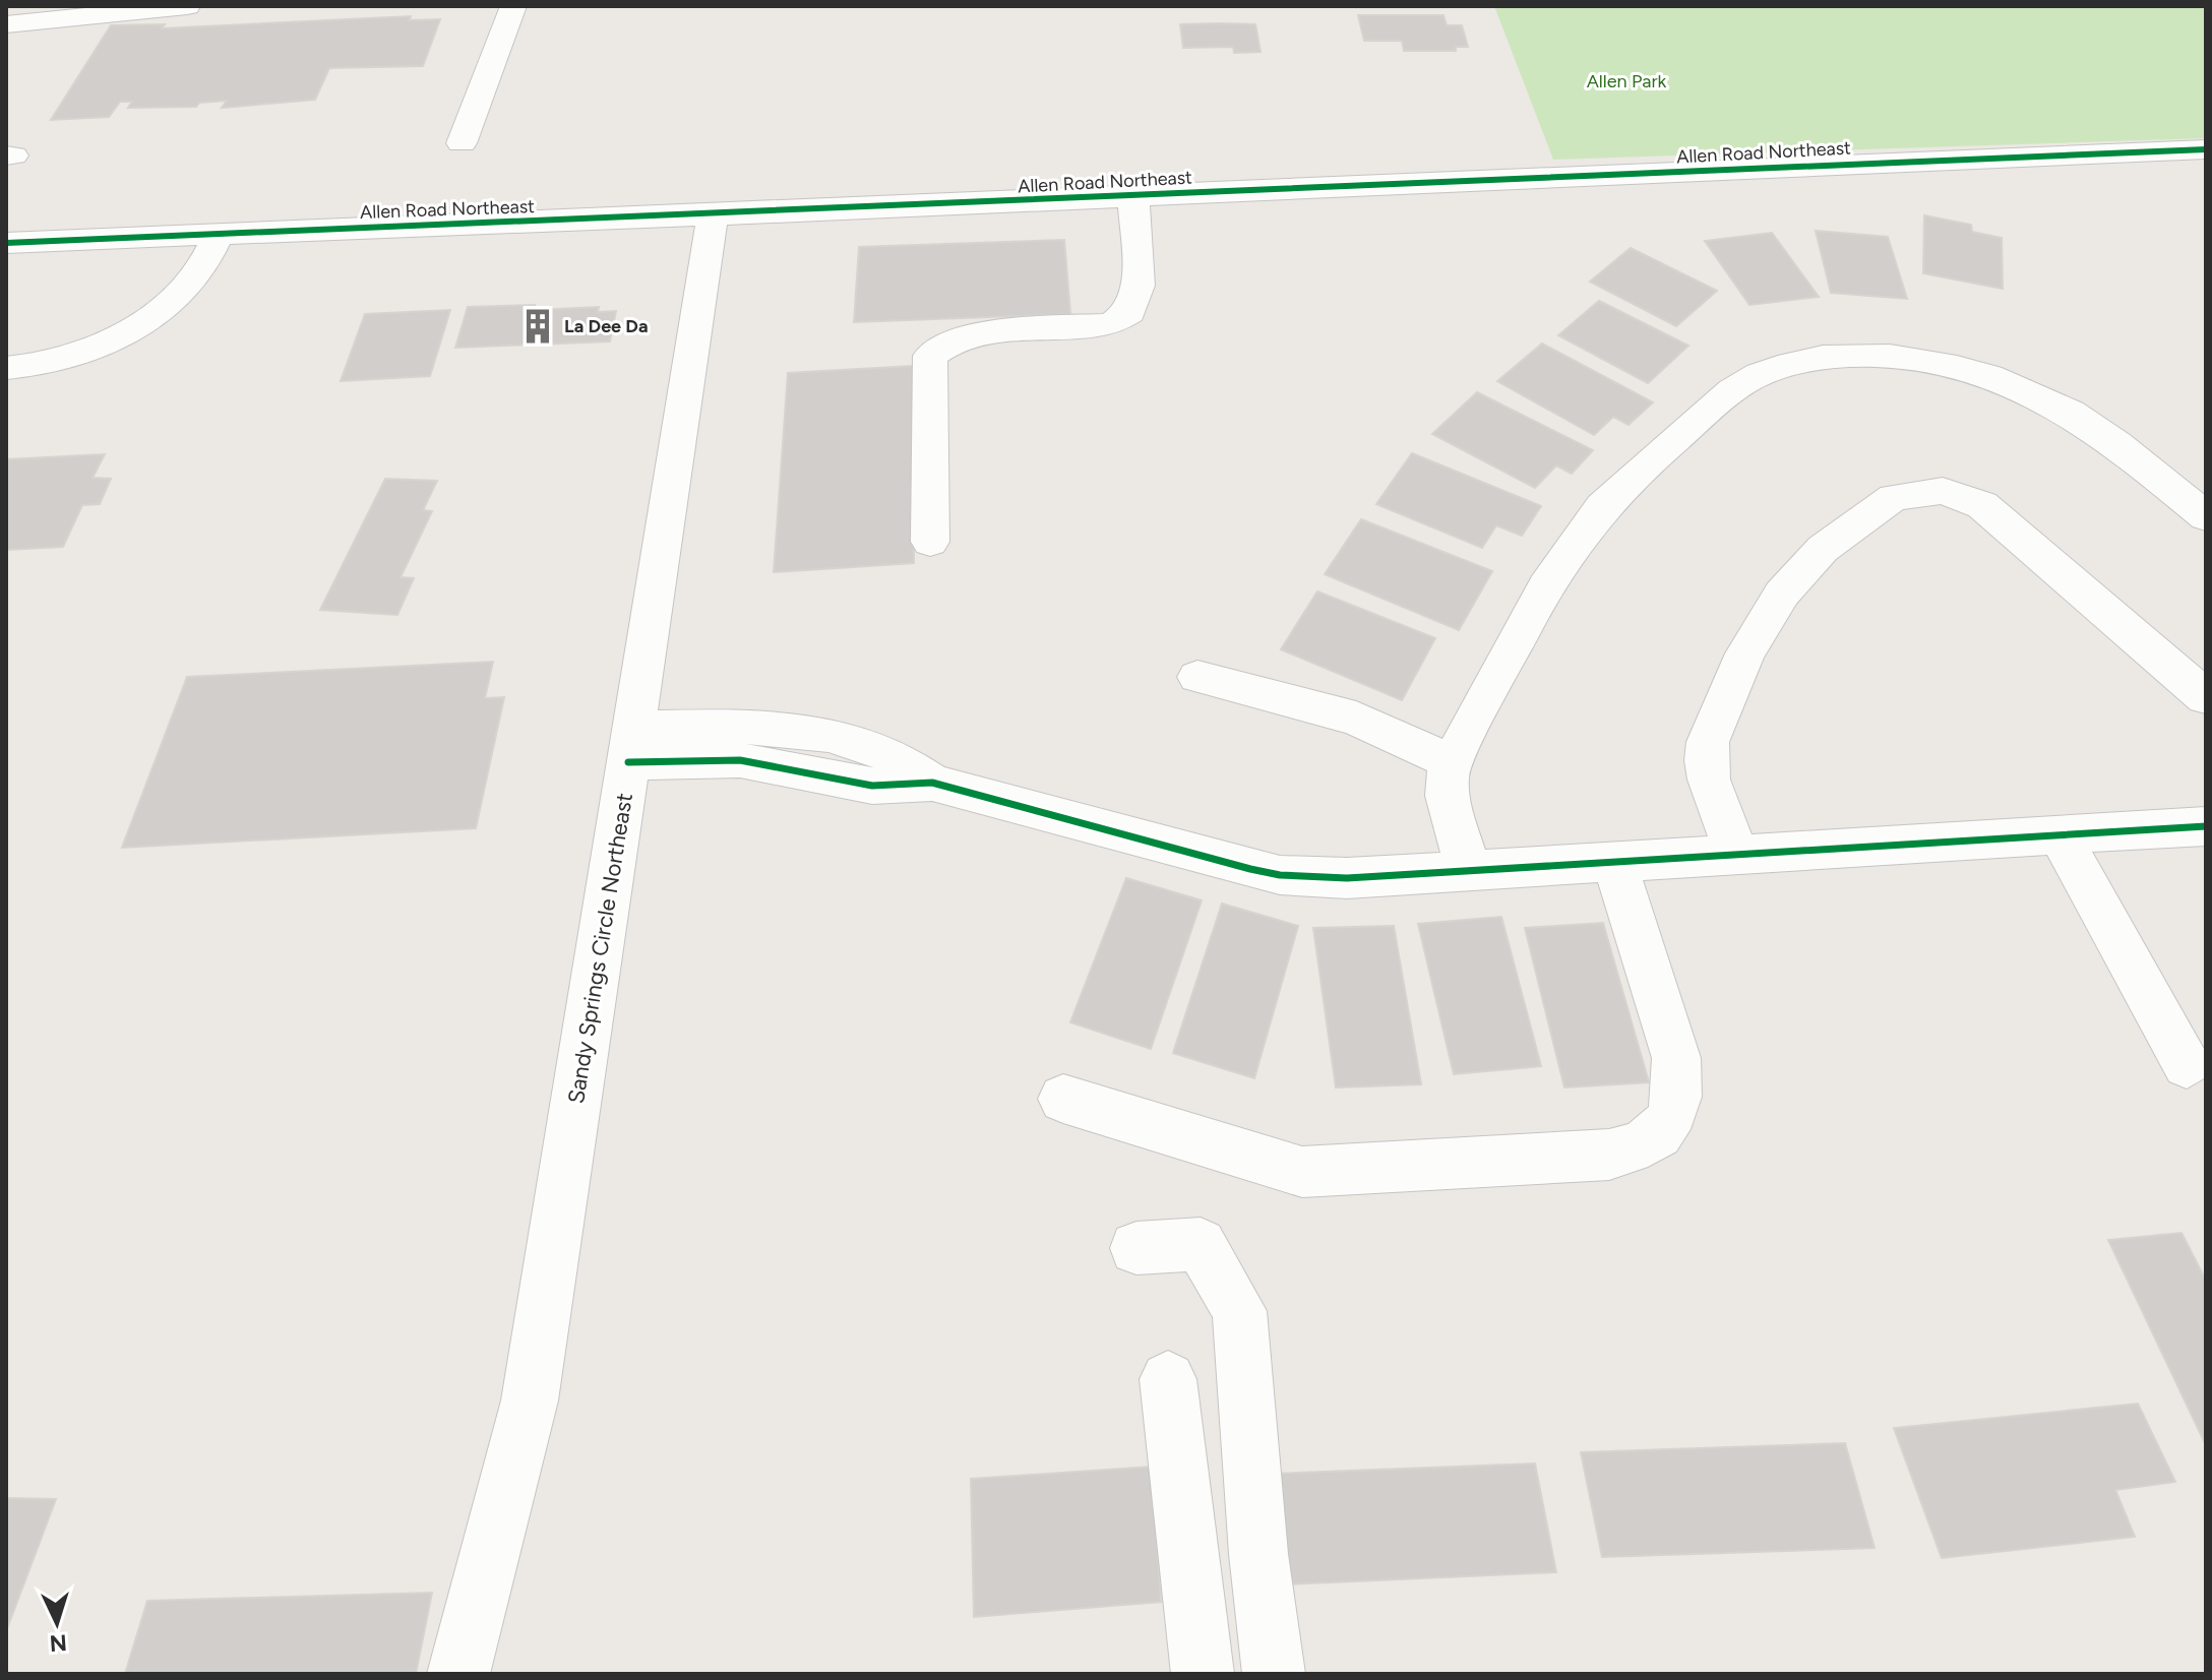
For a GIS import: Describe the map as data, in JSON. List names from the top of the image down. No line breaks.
{"streets":{"street":["Allen Road Northeast","Sandy Springs Circle Northeast"]},"crossings":[["Allen Road Northeast","Sandy Springs Circle Northeast"]],"parks":["Allen Park"],"places":{"building":["La Dee Da"]},"north":"bottom"}
